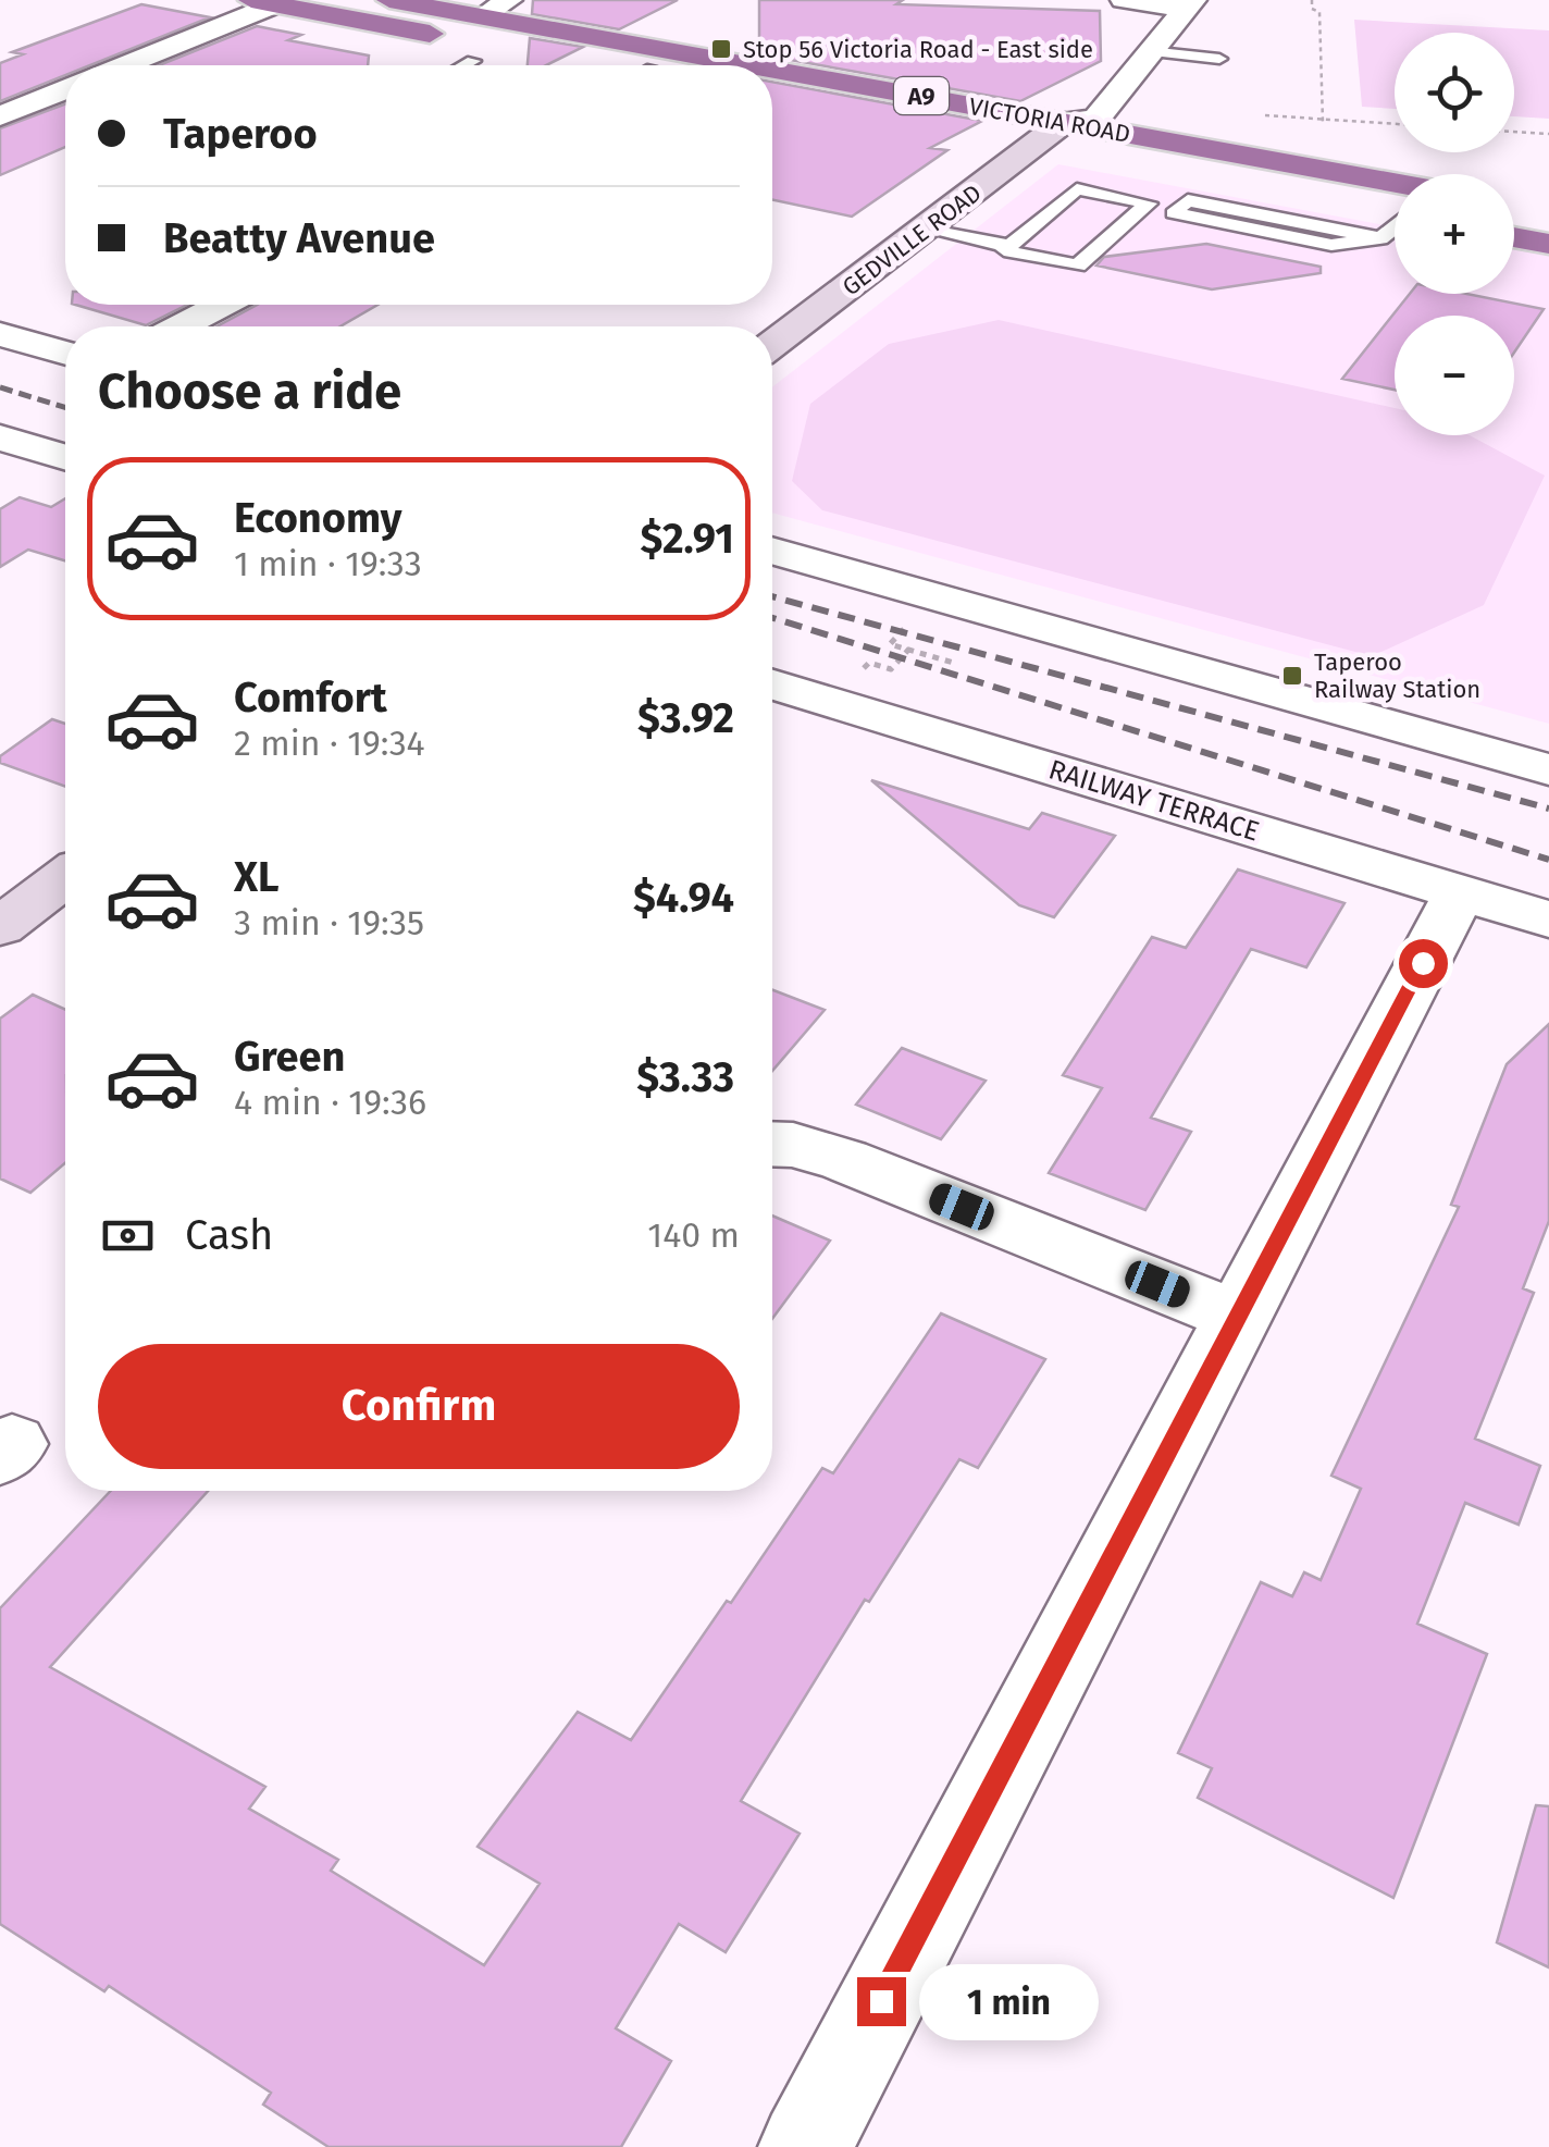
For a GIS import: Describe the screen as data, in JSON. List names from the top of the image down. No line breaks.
{"streets":{"highway":["A9","VICTORIA ROAD"],"street":["GEDVILLE ROAD","RAILWAY TERRACE"]},"crossings":[["VICTORIA ROAD","GEDVILLE ROAD"]],"places":{"transit":["Stop 56 Victoria Road - East side","Taperoo Railway Station"]},"page":{"map_buttons":["+","−"],"banner":["Taperoo","Beatty Avenue"],"heading":"Choose a ride","list":[{"name":"Economy","note":"1 min · 19:33","value":"$2.91"},{"name":"Comfort","note":"2 min · 19:34","value":"$3.92"},{"name":"XL","note":"3 min · 19:35","value":"$4.94"},{"name":"Green","note":"4 min · 19:36","value":"$3.33"}],"pay":["Cash","140 m"],"buttons":"Confirm","bubble":"1 min"}}
